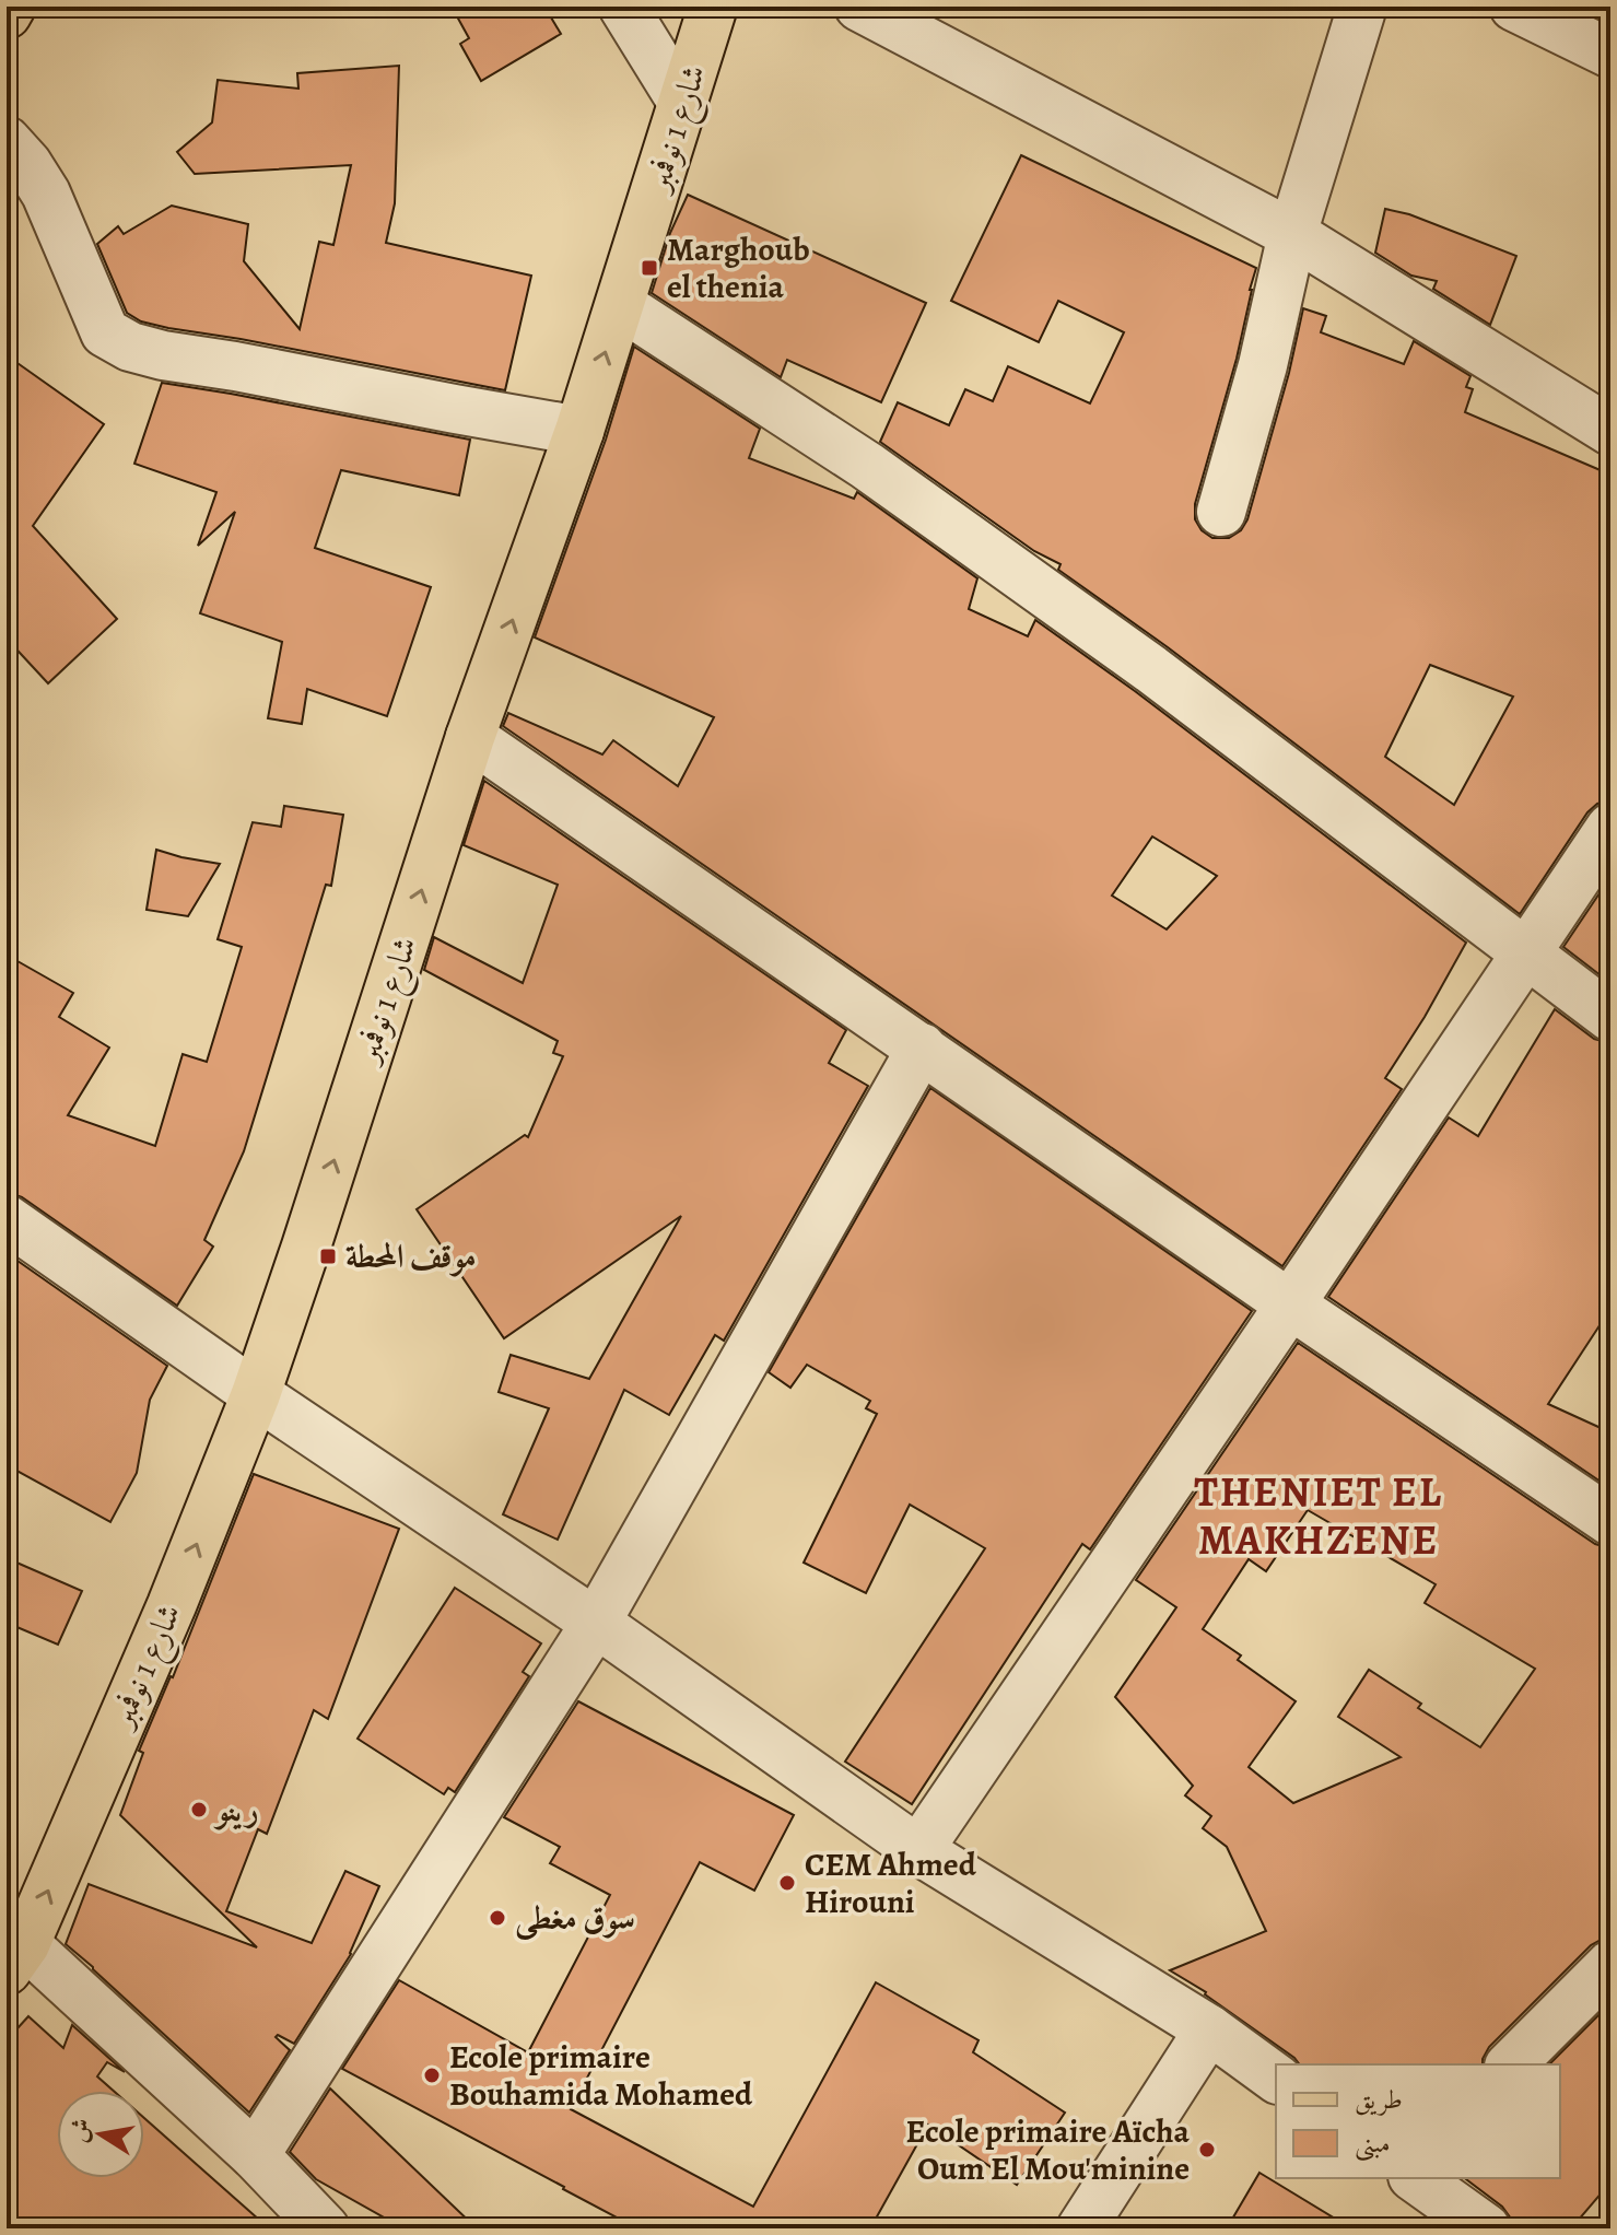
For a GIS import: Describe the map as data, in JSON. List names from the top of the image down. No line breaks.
{"streets":{"main road":["شارع 1 نوفمبر"]},"one_way":["شارع 1 نوفمبر"],"districts":["THENIET EL MAKHZENE"],"places":{"transit":["Marghoub el thenia","موقف المحطة"],"other":["رينو","CEM Ahmed Hirouni","سوق مغطى","Ecole primaire Bouhamida Mohamed","Ecole primaire Aïcha Oum El Mou'minine"]},"legend":["طريق","مبنى"],"north":"left"}
